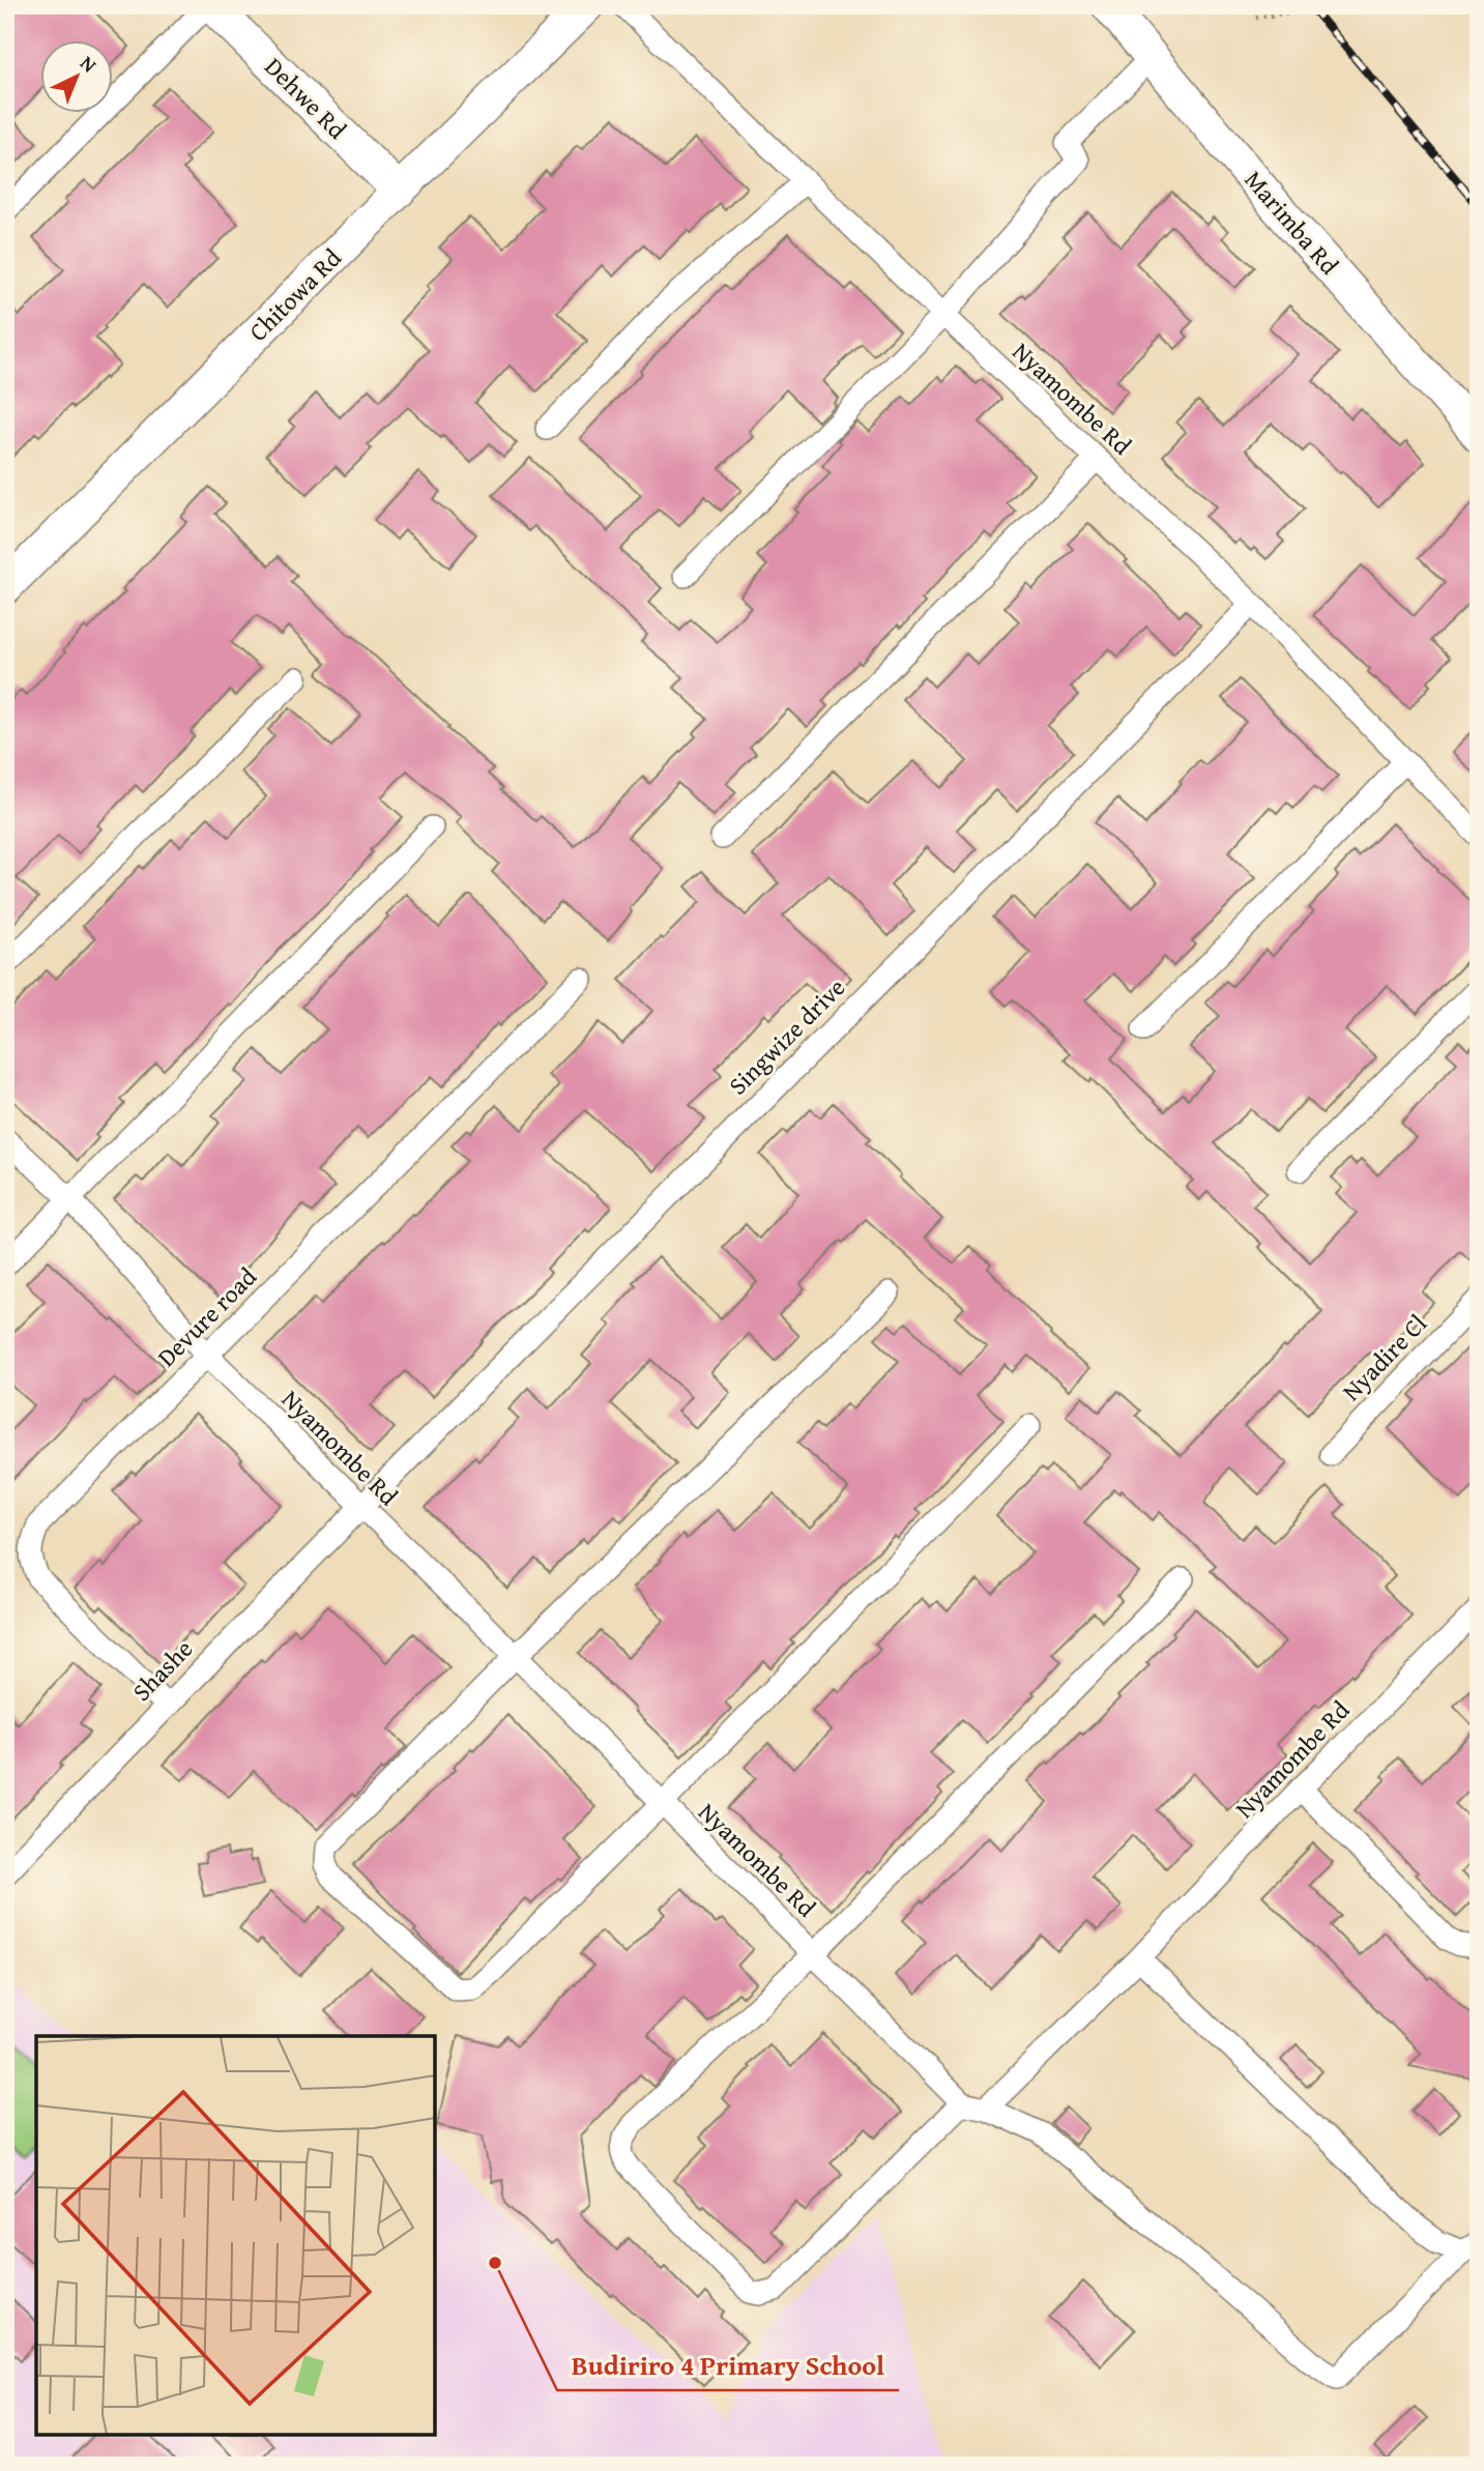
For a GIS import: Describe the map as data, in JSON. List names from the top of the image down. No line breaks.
{"streets":{"street":["Dehwe Rd","Marimba Rd","Chitowa Rd","Nyamombe Rd","Singwize drive","Devure road","Nyadire Cl","Shashe"]},"crossings":[["Dehwe Rd","Chitowa Rd"],["Nyamombe Rd","Singwize drive"],["Nyamombe Rd","Devure road"],["Nyamombe Rd","Shashe"],["Singwize drive","Shashe"],["Devure road","Shashe"]],"places":["Budiriro 4 Primary School"],"north":"top right"}
